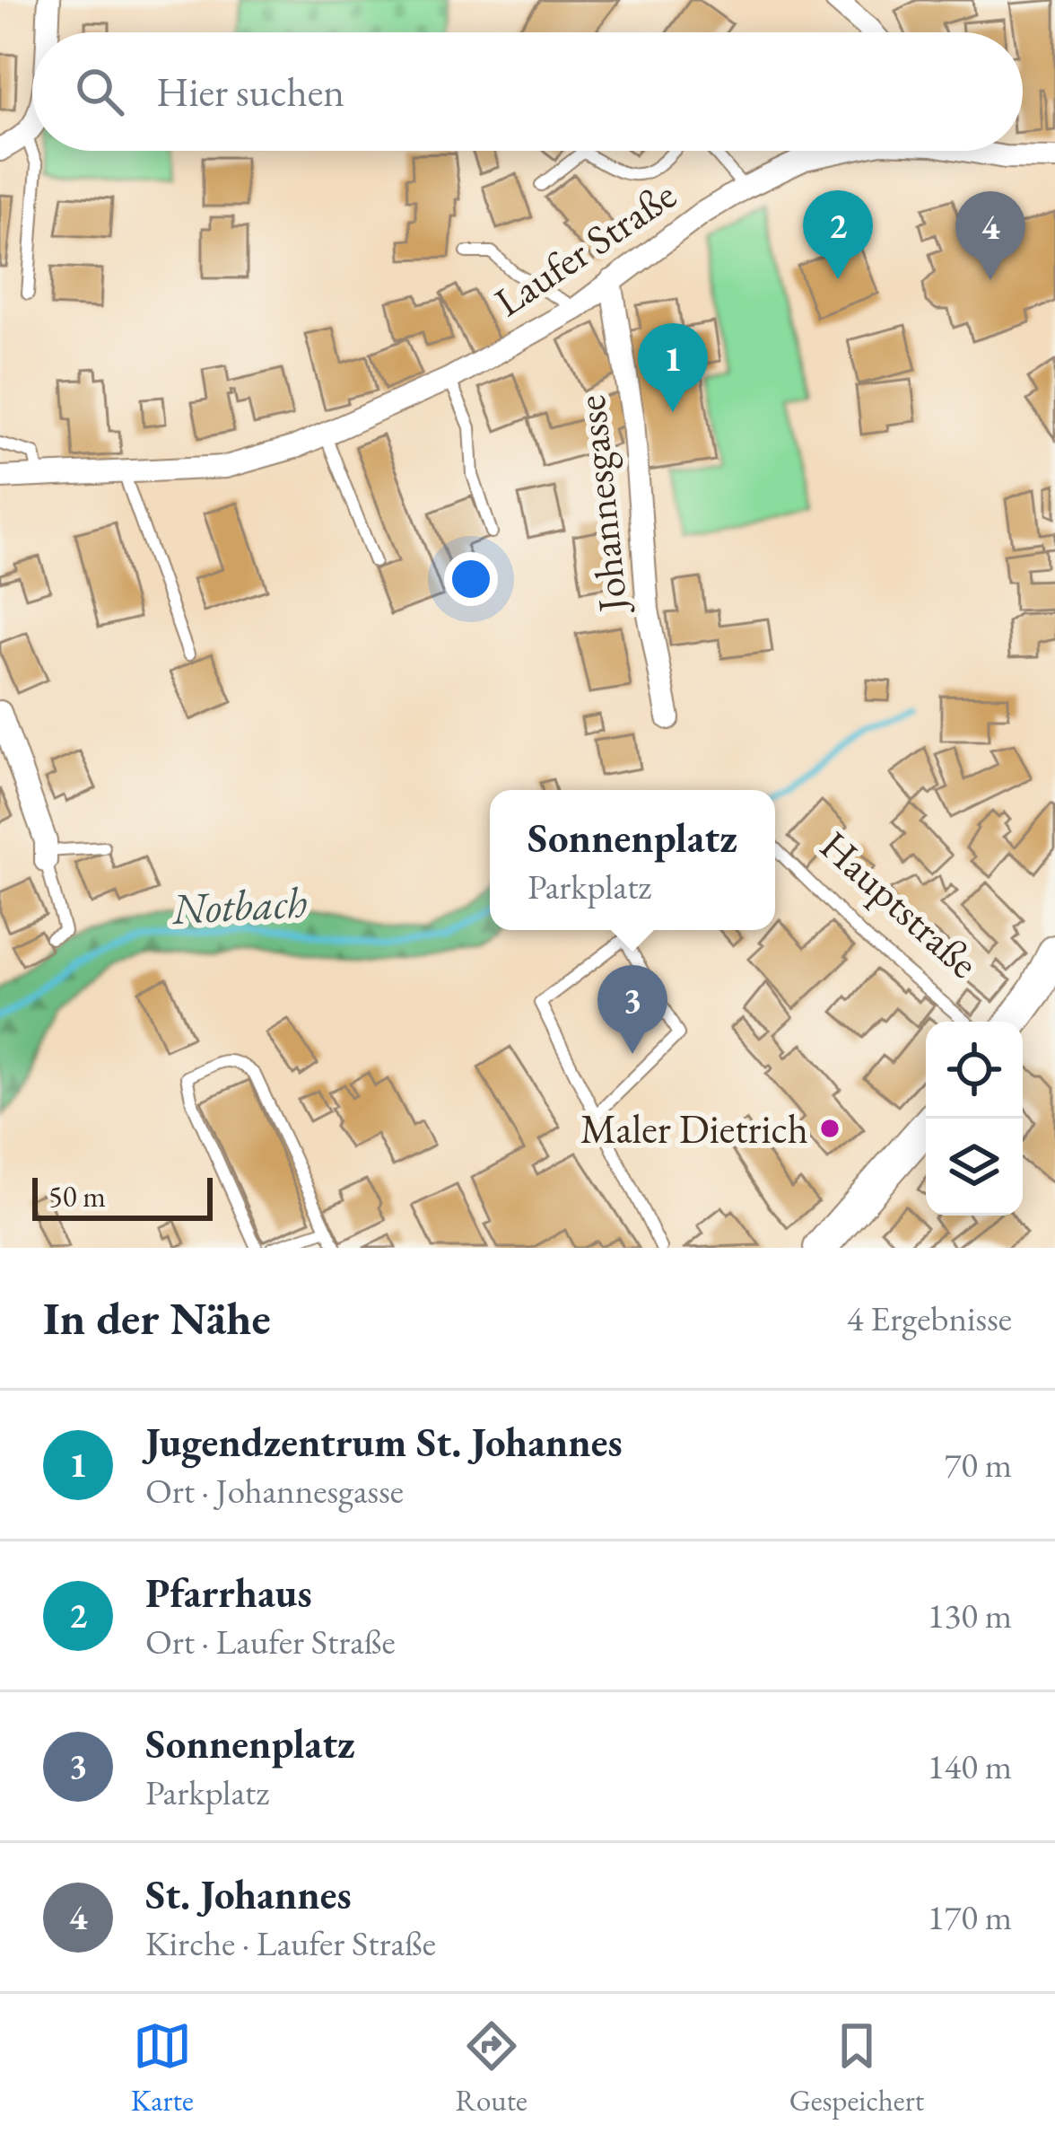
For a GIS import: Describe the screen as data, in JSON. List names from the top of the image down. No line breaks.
{"streets":{"street":["Laufer Straße","Johannesgasse","Hauptstraße"]},"crossings":[["Laufer Straße","Johannesgasse"]],"water":["Notbach"],"places":["Maler Dietrich"],"scale_bar":"50 m","page":{"search":"Hier suchen","pins":["2","4","1","3"],"popup":["Sonnenplatz","Parkplatz"],"scale":"50 m","heading":["In der Nähe","4 Ergebnisse"],"list":[{"mark":"1","name":"Jugendzentrum St. Johannes","note":"Ort · Johannesgasse","value":"70 m"},{"mark":"2","name":"Pfarrhaus","note":"Ort · Laufer Straße","value":"130 m"},{"mark":"3","name":"Sonnenplatz","note":"Parkplatz","value":"140 m"},{"mark":"4","name":"St. Johannes","note":"Kirche · Laufer Straße","value":"170 m"}],"nav":["Karte","Route","Gespeichert"]}}
